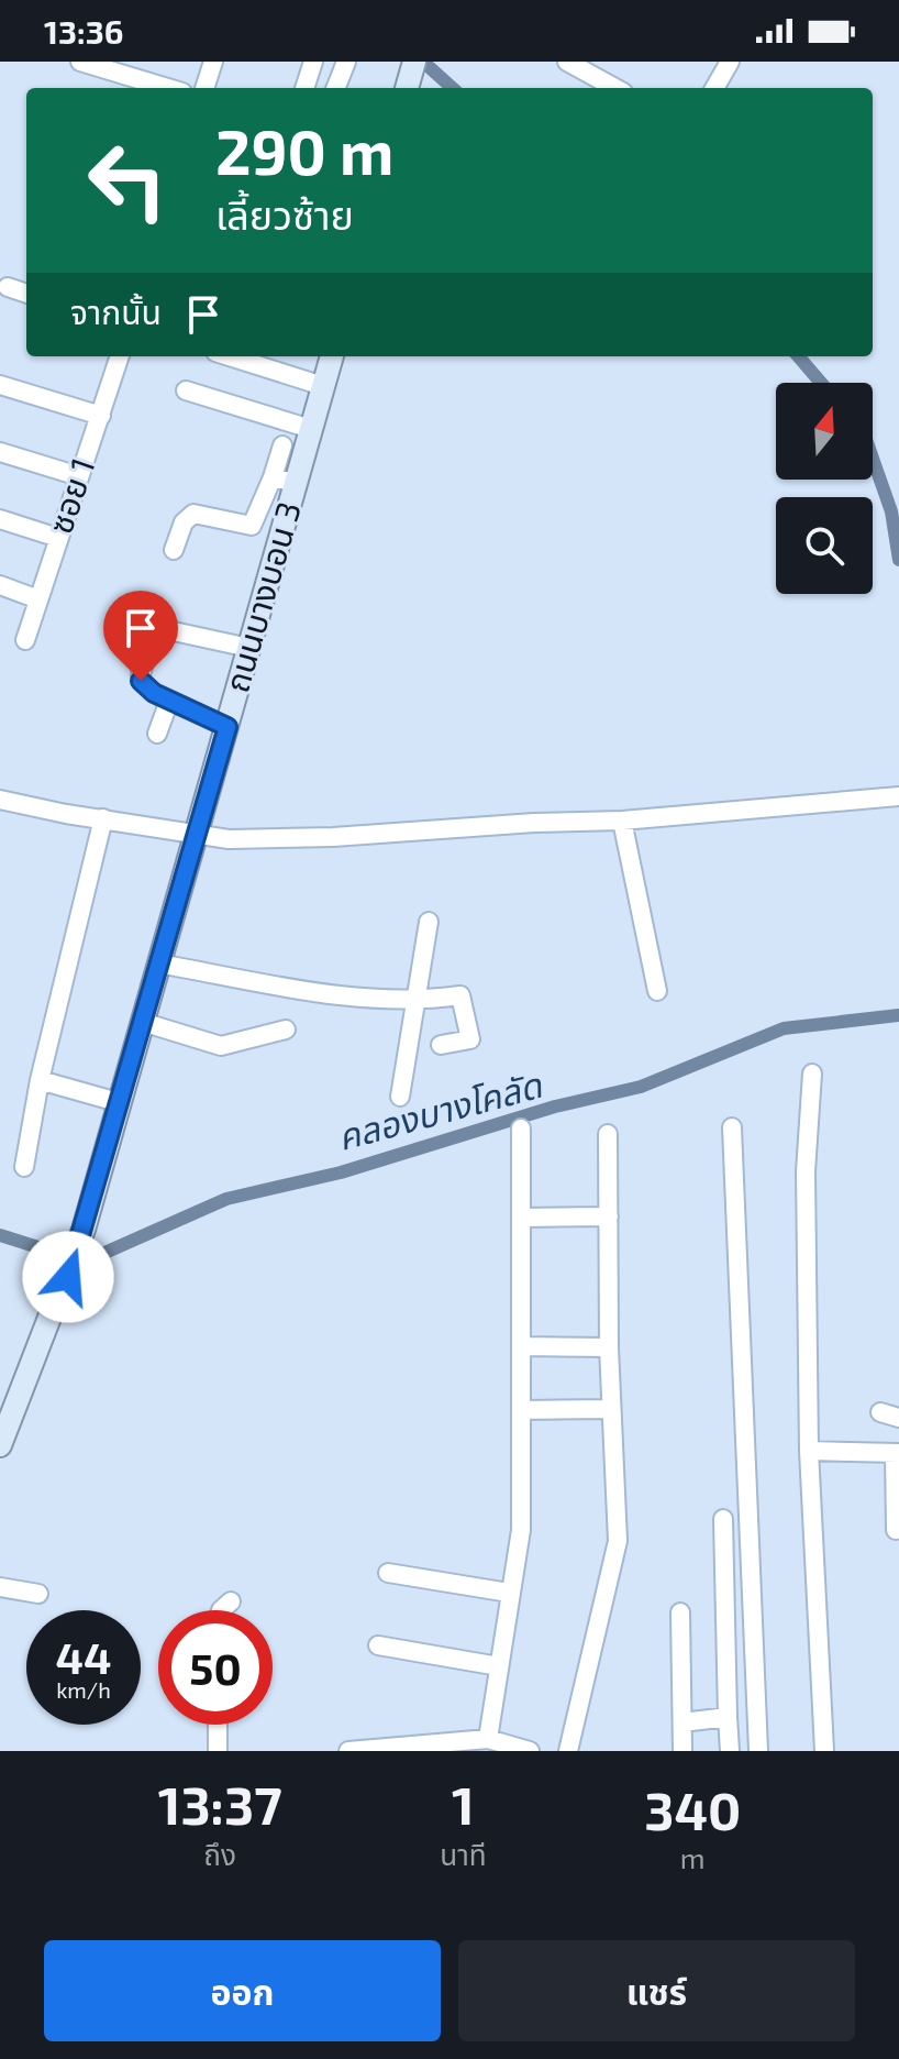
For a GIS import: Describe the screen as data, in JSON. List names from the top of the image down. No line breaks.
{"streets":{"main road":["ถนนบางบอน 3"],"street":["ซอย 1"]},"water":["คลองบางโคลัด"],"north":"top","page":{"status":"13:36","turn":["290 m","เลี้ยวซ้าย"],"then":"จากนั้น","speed":"44 km/h","limit":"50","eta":["13:37","ถึง","1","นาที","340","m"],"buttons":["ออก","แชร์"]}}
